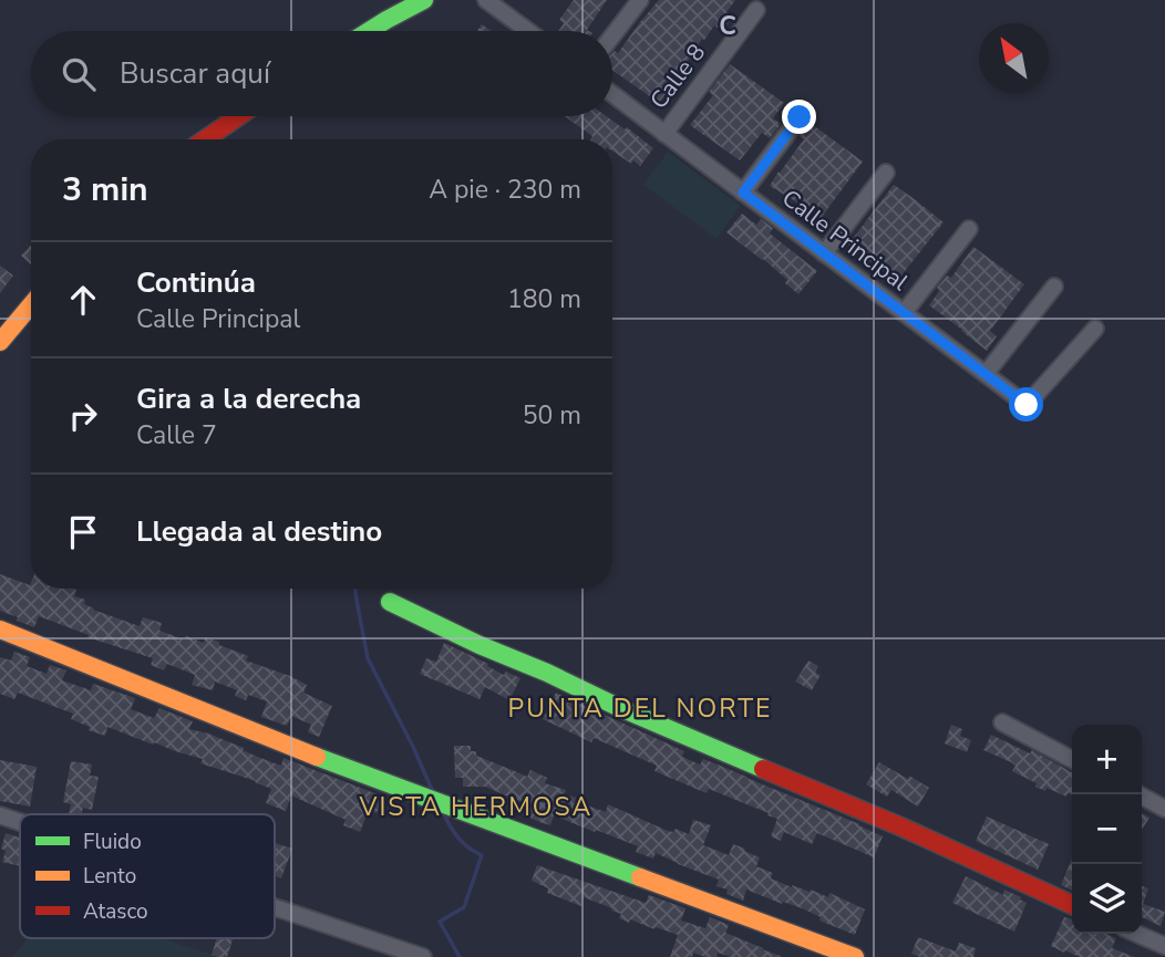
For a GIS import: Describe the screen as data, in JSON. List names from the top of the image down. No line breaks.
{"streets":{"street":["Calle 8","Calle Principal"]},"crossings":[["Calle 8","Calle Principal"]],"districts":["PUNTA DEL NORTE","VISTA HERMOSA"],"legend":["Fluido","Lento","Atasco"],"north":"top left","page":{"search":"Buscar aquí","heading":["3 min","A pie · 230 m"],"list":[["Continúa","Calle Principal","180 m"],["Gira a la derecha","Calle 7","50 m"],"Llegada al destino"],"map_buttons":["+","−"]},"grid":{"columns":["C"]}}
